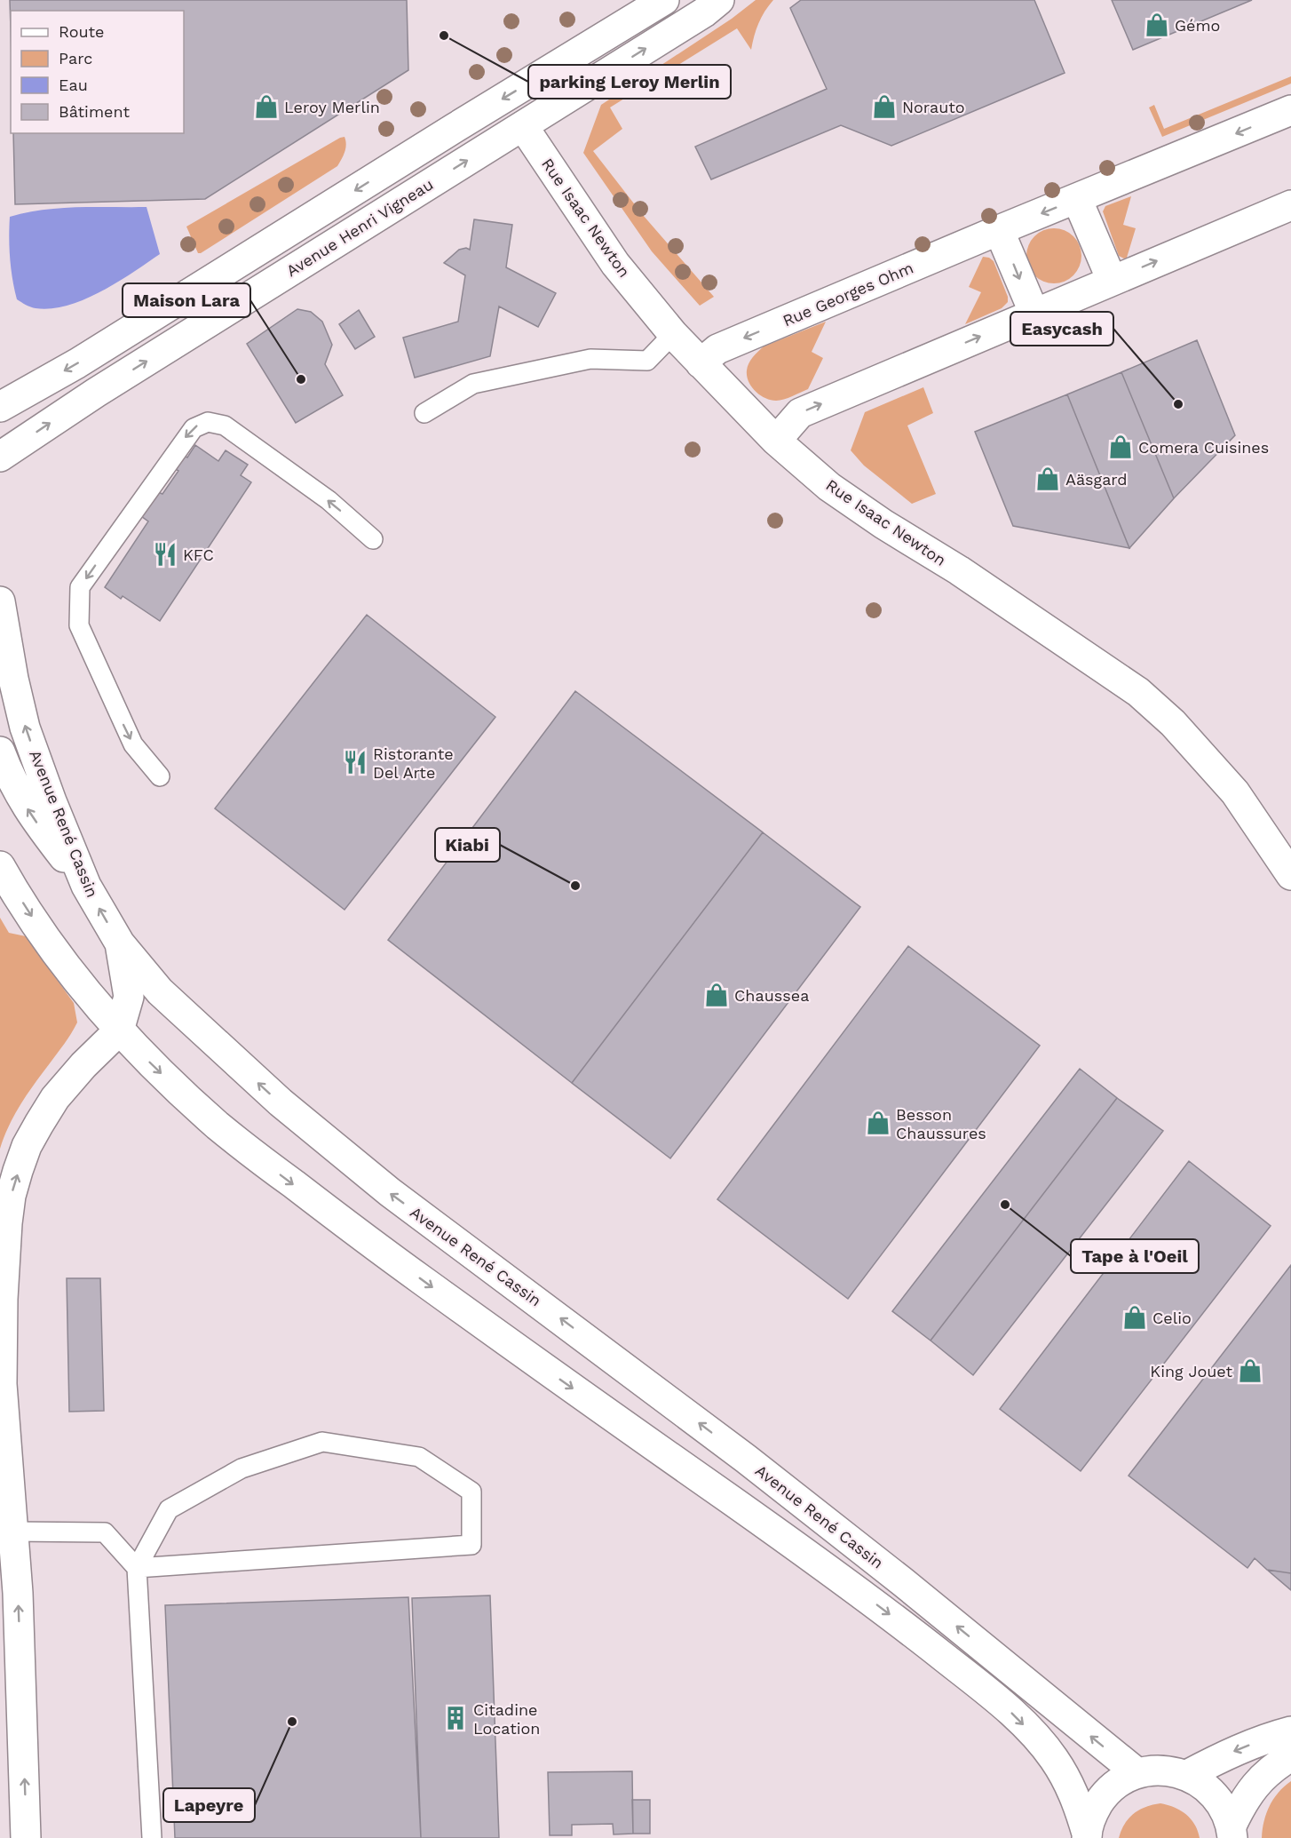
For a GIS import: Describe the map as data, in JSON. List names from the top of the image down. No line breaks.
{"streets":{"street":["Rue Isaac Newton","Avenue Henri Vigneau","Rue Georges Ohm","Avenue René Cassin"]},"crossings":[["Rue Isaac Newton","Avenue Henri Vigneau"],["Rue Isaac Newton","Rue Georges Ohm"]],"places":{"shop":["Gémo","Leroy Merlin","Norauto","Comera Cuisines","Aäsgard","Chaussea","Besson Chaussures","Celio","King Jouet"],"other":["parking Leroy Merlin","Maison Lara","Easycash","Kiabi","Tape à l'Oeil","Lapeyre"],"restaurant":["KFC","Ristorante Del Arte"],"building":["Citadine Location"]},"legend":["Route","Parc","Eau","Bâtiment"]}
